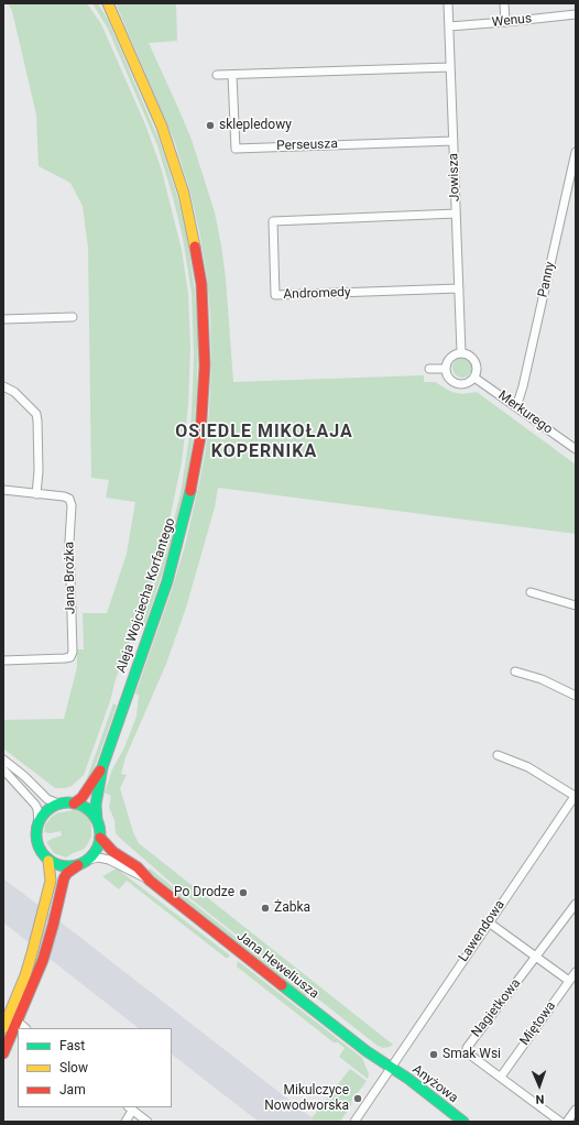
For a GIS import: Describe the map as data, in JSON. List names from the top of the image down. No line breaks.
{"streets":{"main road":["Aleja Wojciecha Korfantego","Jana Heweliusza","Anyżowa"],"street":["Wenus","Perseusza","Jowisza","Panny","Andromedy","Merkurego","Jana Brożka","Lawendowa","Nagietkowa","Miętowa"]},"crossings":[["Wenus","Jowisza"],["Perseusza","Jowisza"],["Jowisza","Andromedy"],["Jowisza","Merkurego"],["Panny","Merkurego"],["Aleja Wojciecha Korfantego","Jana Heweliusza"],["Lawendowa","Jana Heweliusza"],["Lawendowa","Anyżowa"],["Jana Heweliusza","Anyżowa"],["Nagietkowa","Miętowa"]],"districts":["OSIEDLE MIKOŁAJA KOPERNIKA"],"places":["sklepledowy","Po Drodze","Żabka","Smak Wsi","Mikulczyce Nowodworska"],"legend":["Fast","Slow","Jam"],"north":"bottom"}
